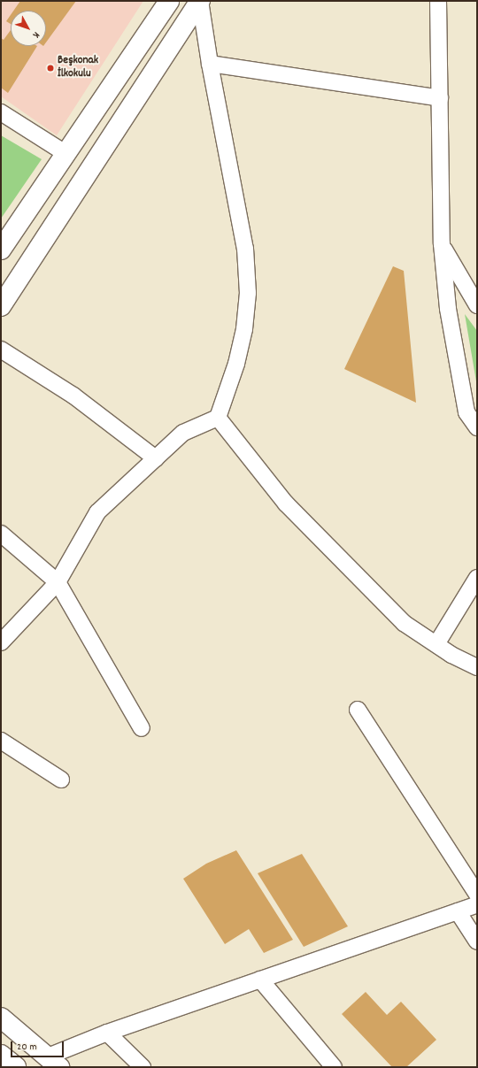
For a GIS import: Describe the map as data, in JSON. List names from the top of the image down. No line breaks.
{"places":["Beşkonak İlkokulu"],"scale_bar":"20 m","north":"bottom right"}
